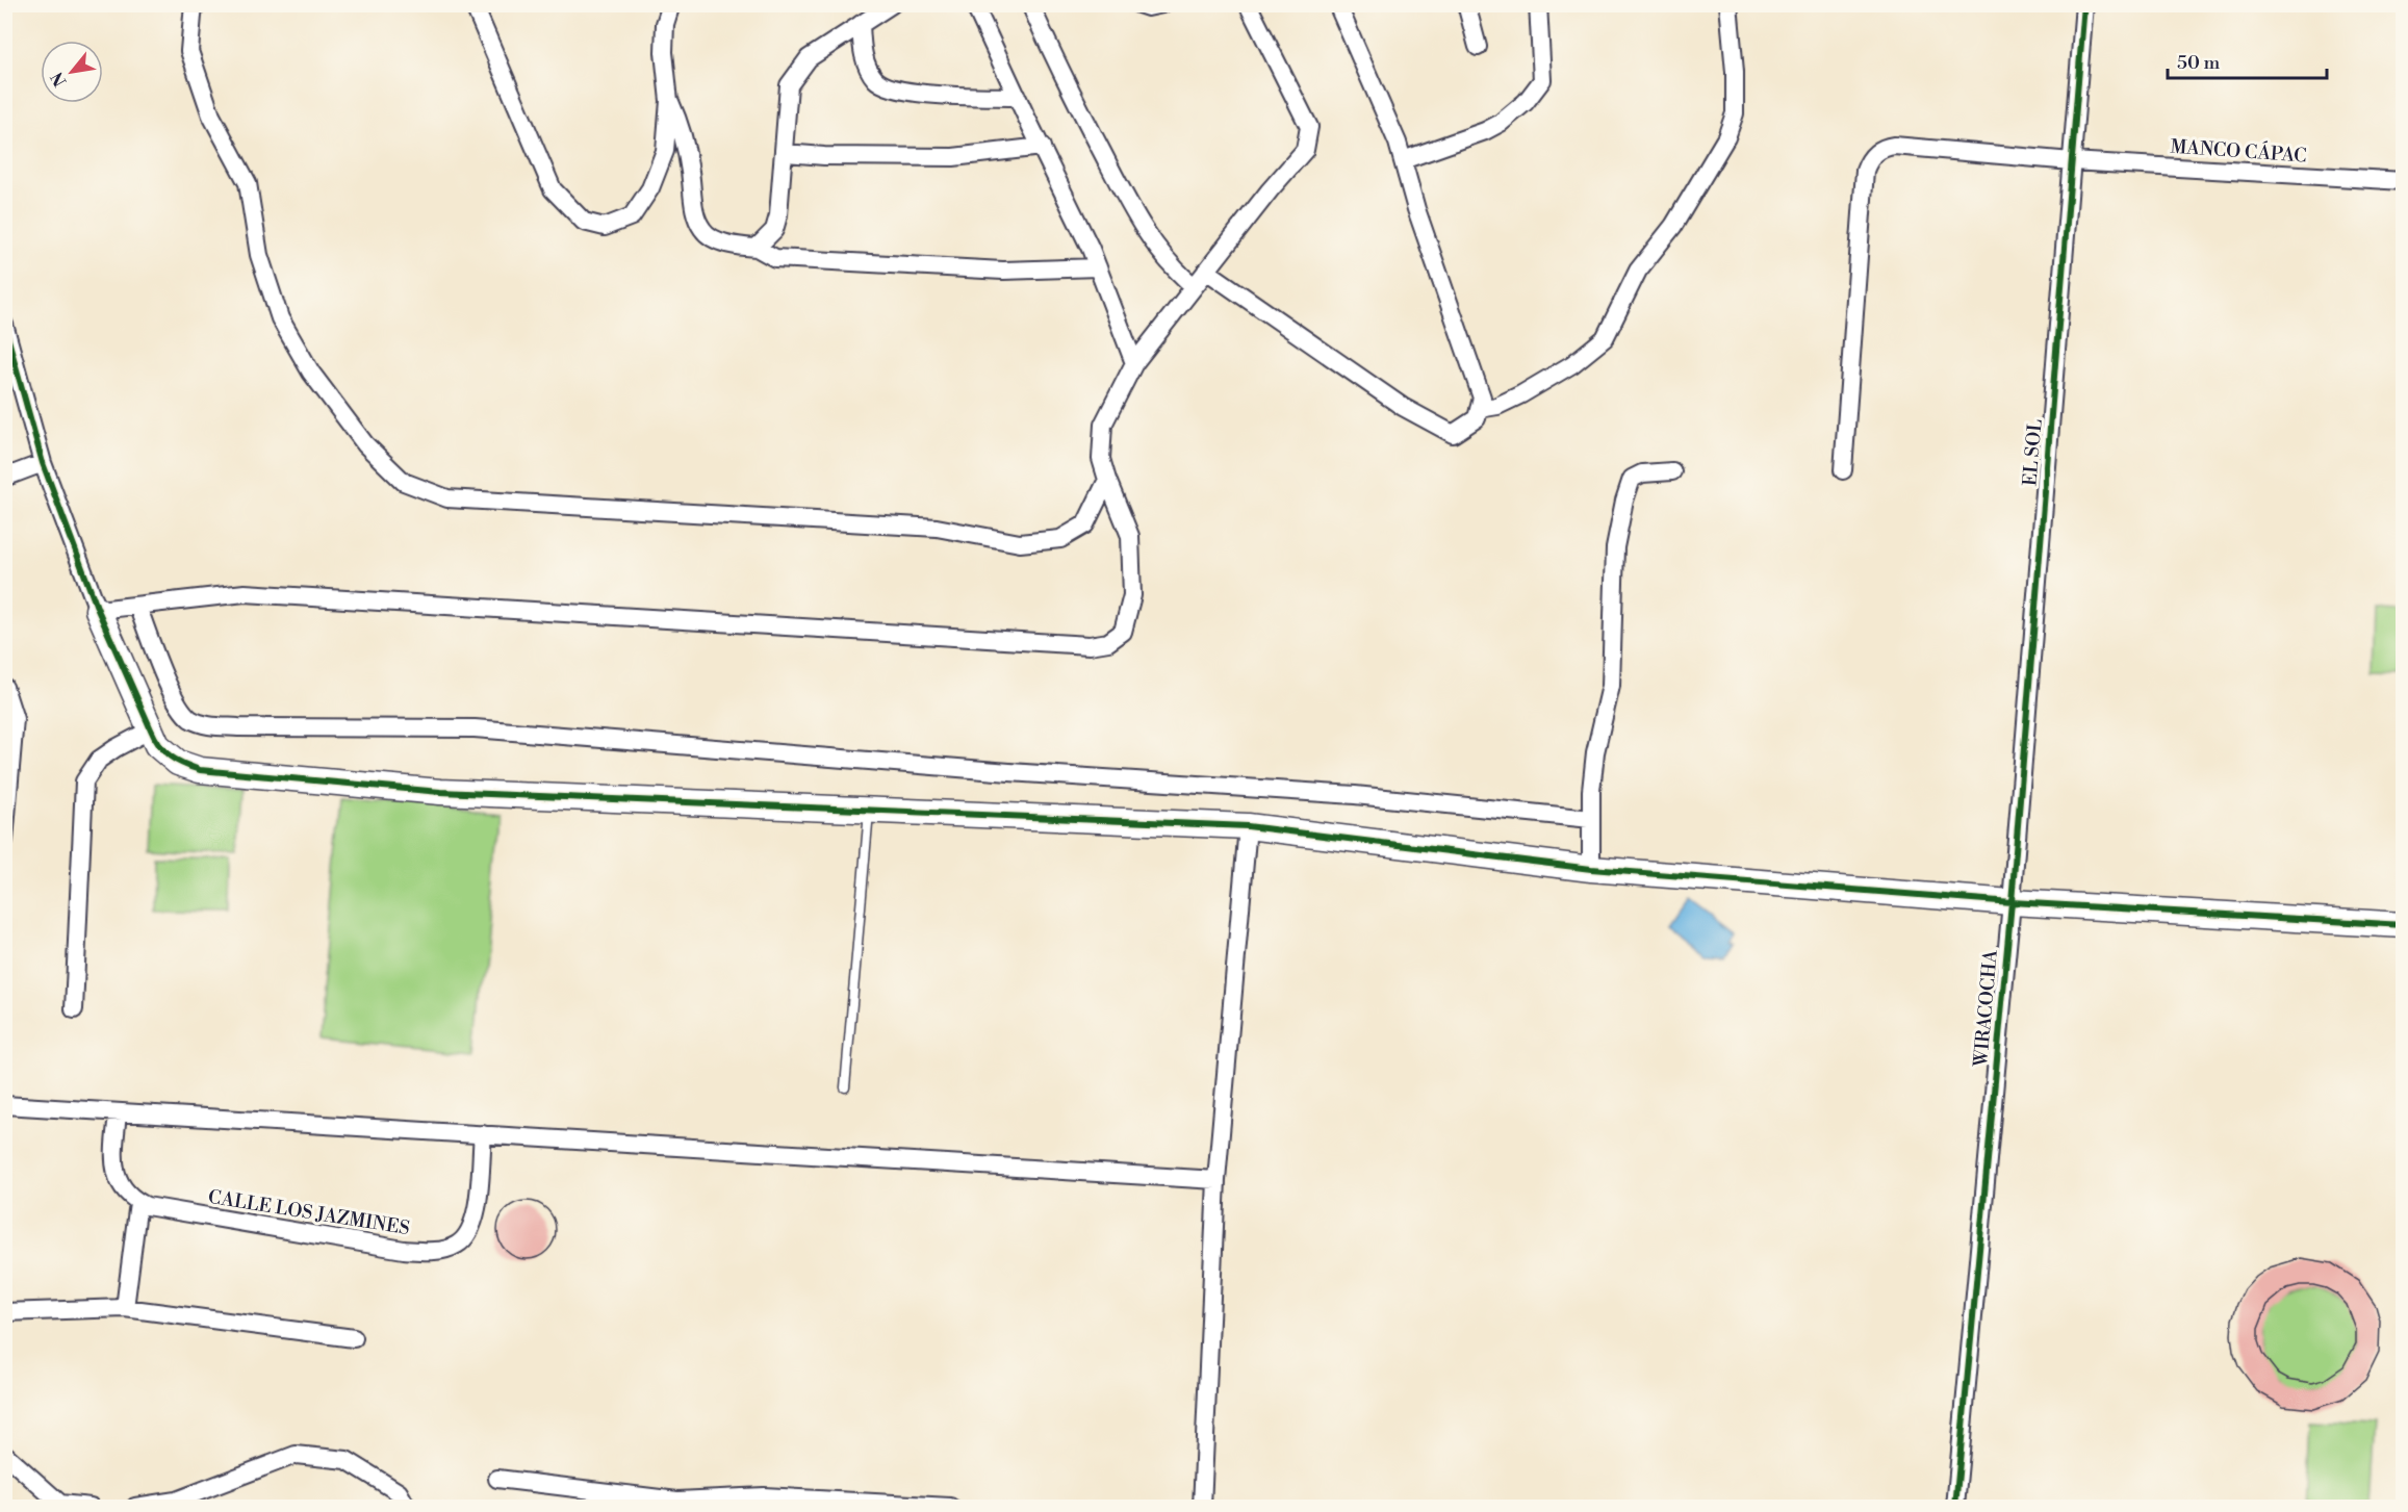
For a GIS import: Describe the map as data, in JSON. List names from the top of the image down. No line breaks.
{"streets":{"street":["MANCO CÁPAC","EL SOL","WIRACOCHA","CALLE LOS JAZMINES"]},"crossings":[["MANCO CÁPAC","EL SOL"],["EL SOL","WIRACOCHA"]],"scale_bar":"50 m","north":"bottom left"}
